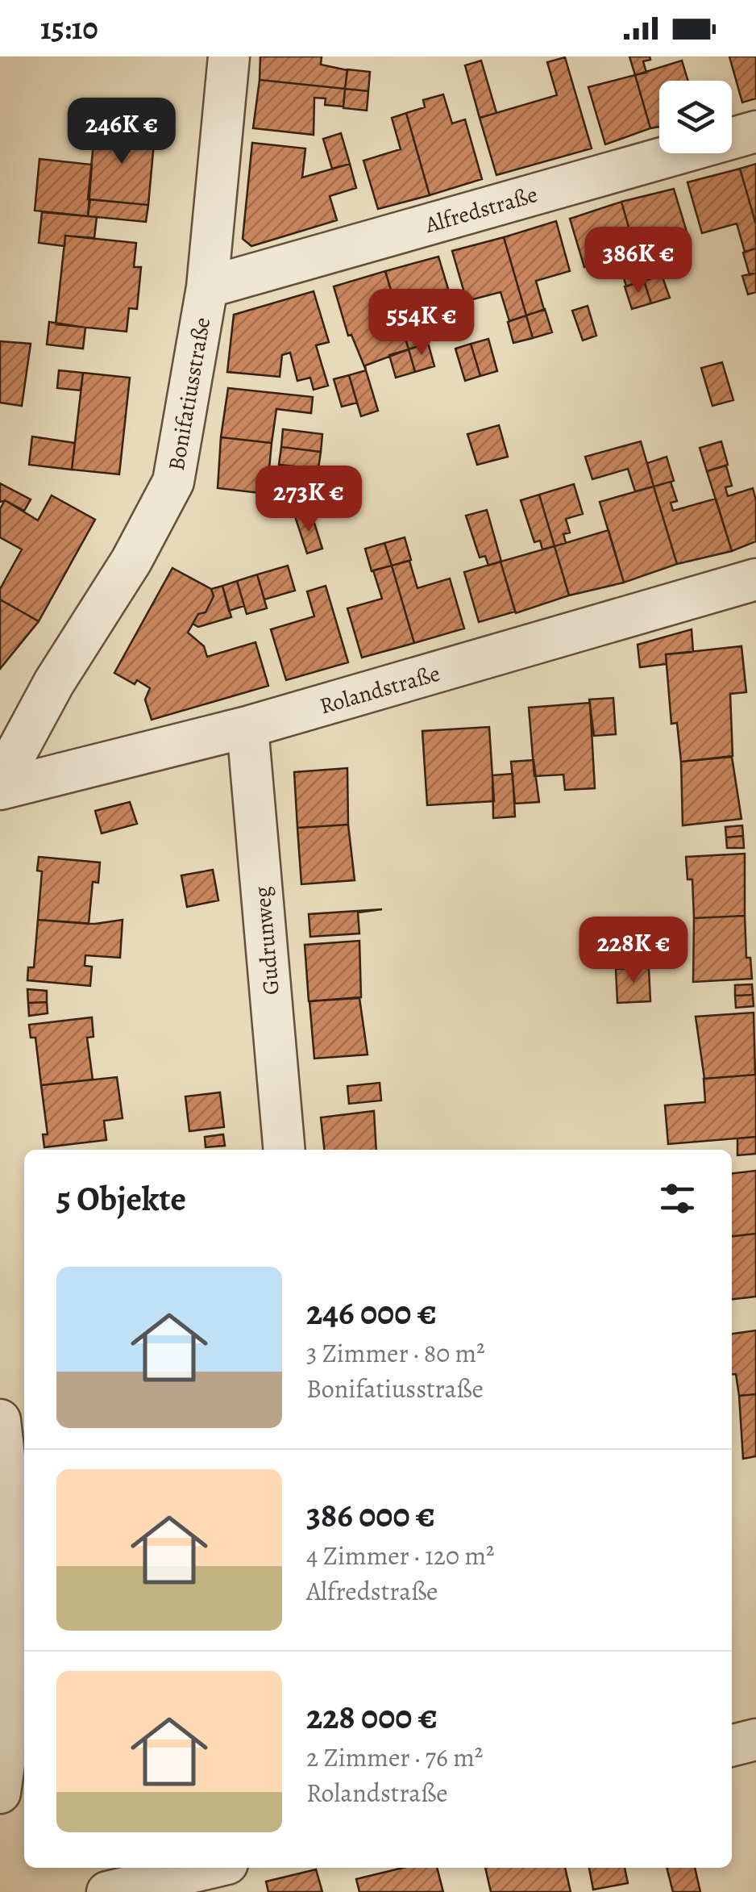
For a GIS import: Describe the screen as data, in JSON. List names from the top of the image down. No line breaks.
{"streets":{"street":["Alfredstraße","Bonifatiusstraße","Rolandstraße","Gudrunweg"]},"crossings":[["Alfredstraße","Bonifatiusstraße"],["Bonifatiusstraße","Rolandstraße"],["Rolandstraße","Gudrunweg"]],"page":{"status":"15:10","price":["246K €","386K €","554K €","273K €","228K €"],"heading":"5 Objekte","list":[{"name":"246 000 €","note":"3 Zimmer · 80 m² · Bonifatiusstraße"},{"name":"386 000 €","note":"4 Zimmer · 120 m² · Alfredstraße"},{"name":"228 000 €","note":"2 Zimmer · 76 m² · Rolandstraße"}]}}
